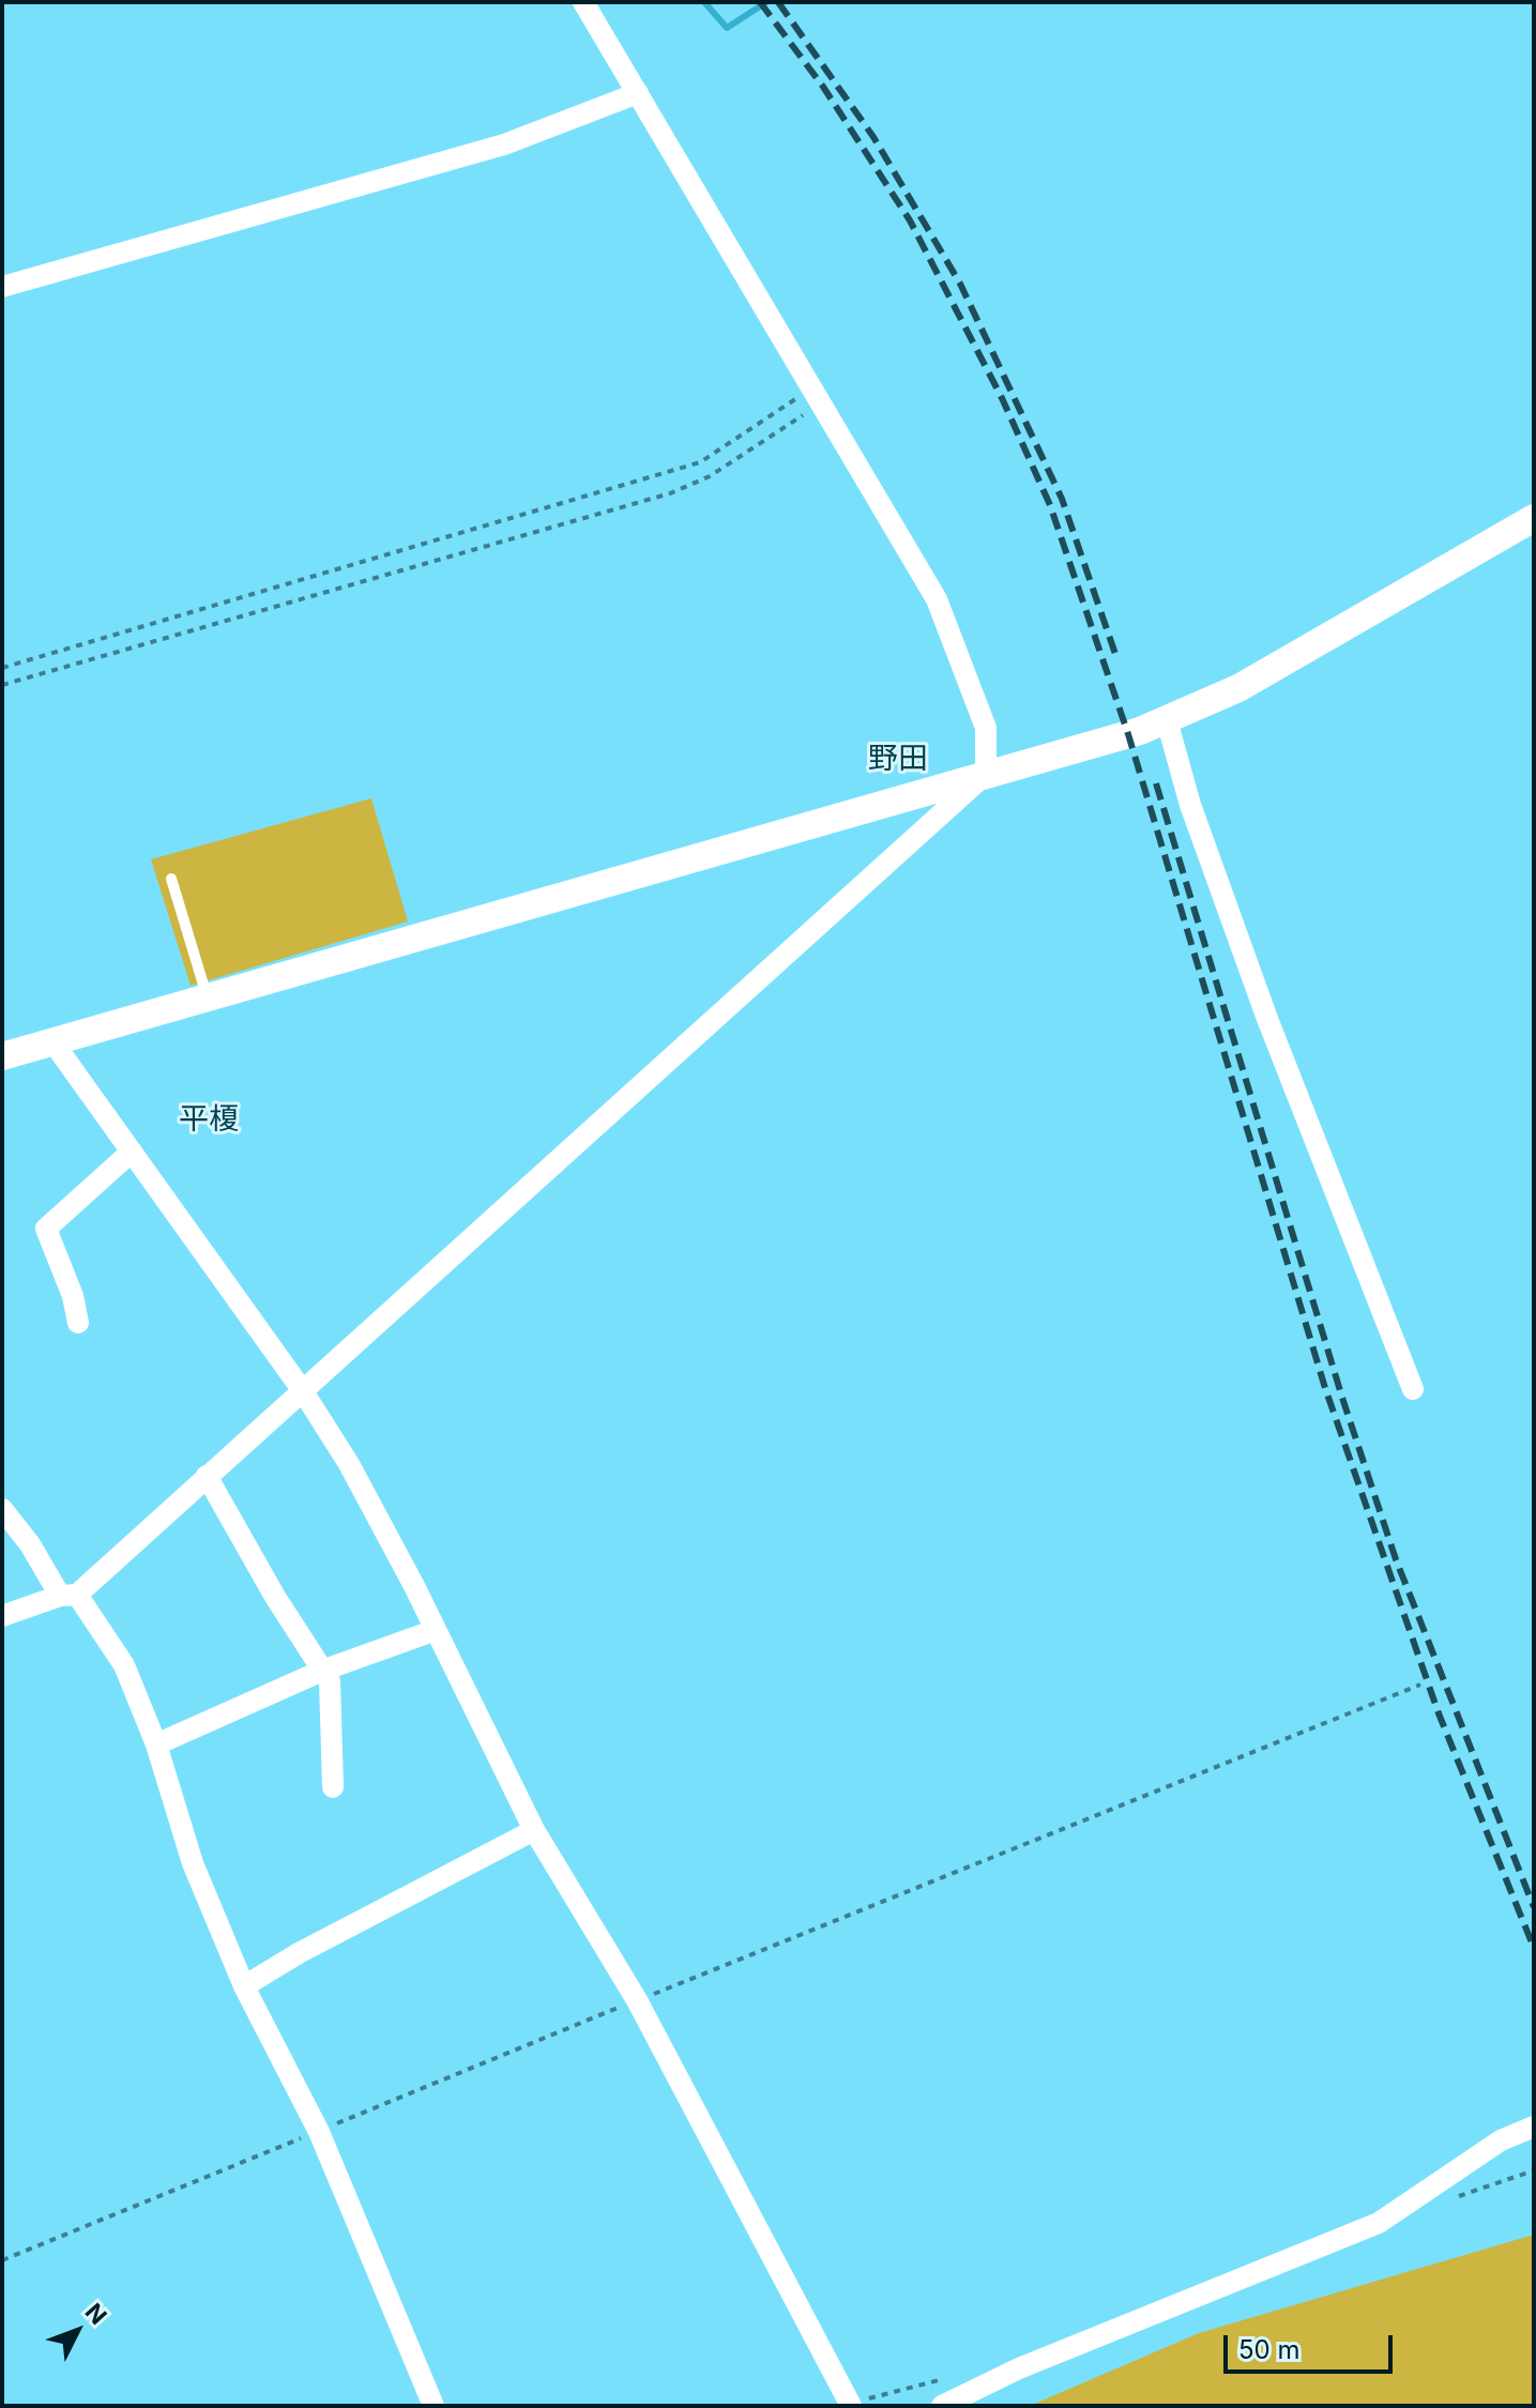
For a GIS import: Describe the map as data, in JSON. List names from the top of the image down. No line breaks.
{"districts":["野田","平榎"],"scale_bar":"50 m","north":"top right"}
